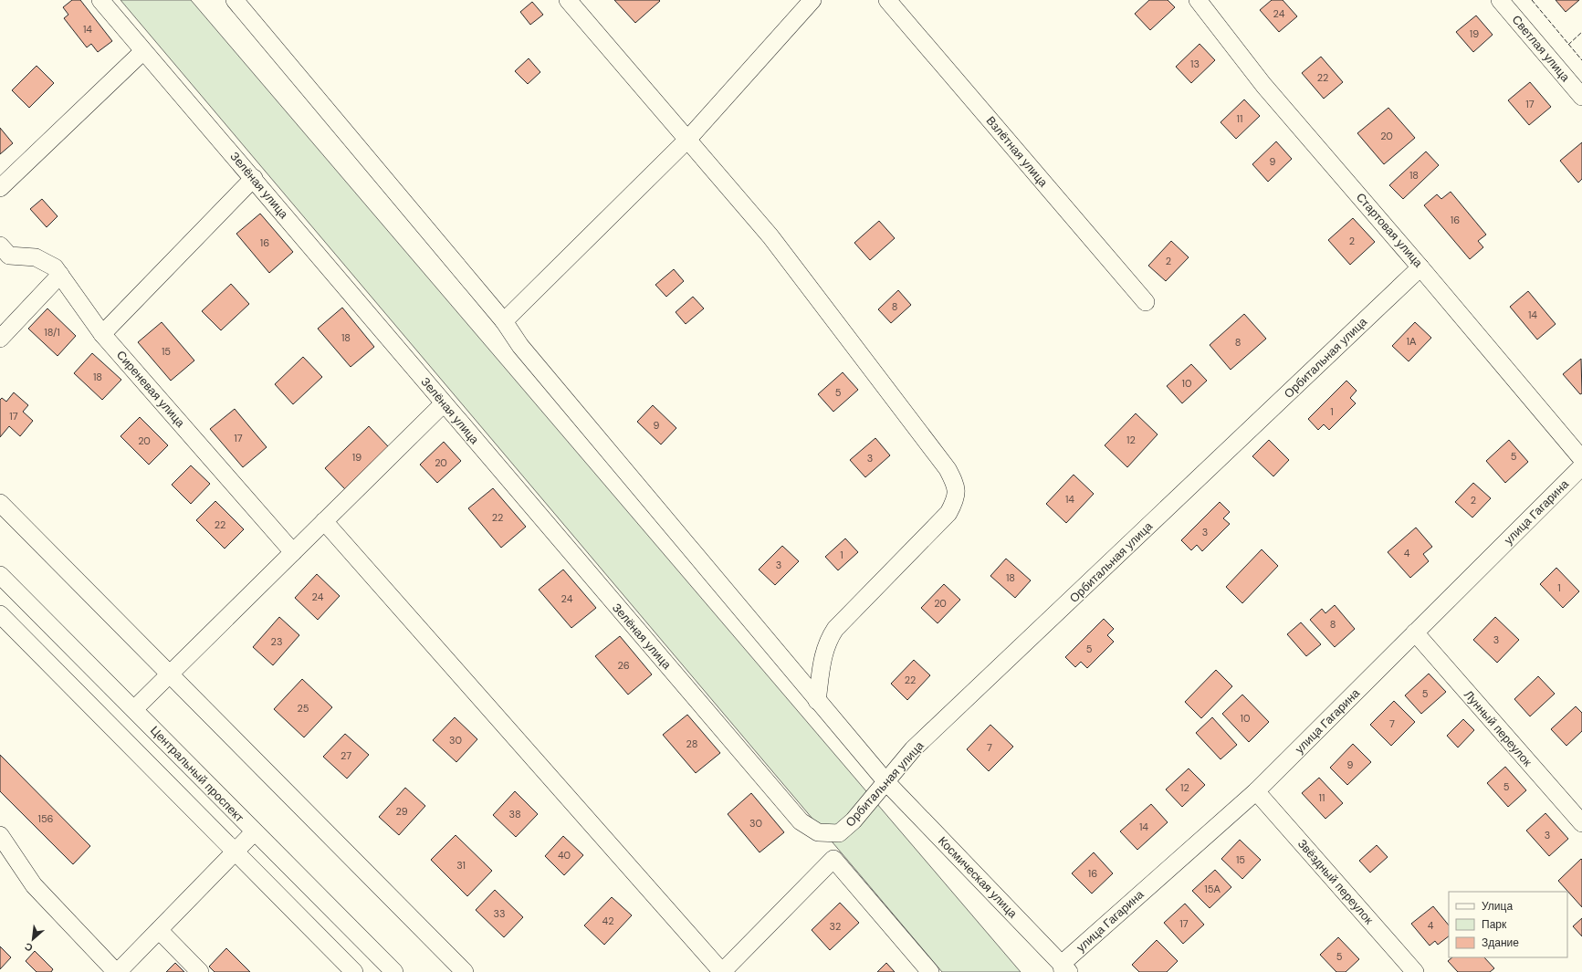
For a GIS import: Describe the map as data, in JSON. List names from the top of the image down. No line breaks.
{"streets":{"street":["Светлая улица","Взлётная улица","Зелёная улица","Стартовая улица","Орбитальная улица","Сиреневая улица","улица Гагарина","Лунный переулок","Центральный проспект","Космическая улица","Звёздный переулок"]},"crossings":[["Зелёная улица","Орбитальная улица"],["Стартовая улица","Орбитальная улица"],["Орбитальная улица","Космическая улица"],["улица Гагарина","Лунный переулок"],["улица Гагарина","Космическая улица"],["улица Гагарина","Звёздный переулок"]],"house_numbers":["24","14","19","13","22","17","11","20","9","18","16","2","16","2","8","14","18/1","18","1А","8","15","18","10","5","1","17","9","17","12","20","5","19","3","20","14","2","22","22","3","4","1","3","18","1","24","24","20","8","3","23","5","26","22","5","25","10","7","30","28","7","27","9","5","12","11","29","38","156","30","14","3","40","15","31","16","15А","33","42","17","4","32","5"],"legend":["Улица","Парк","Здание"],"north":"bottom left"}
